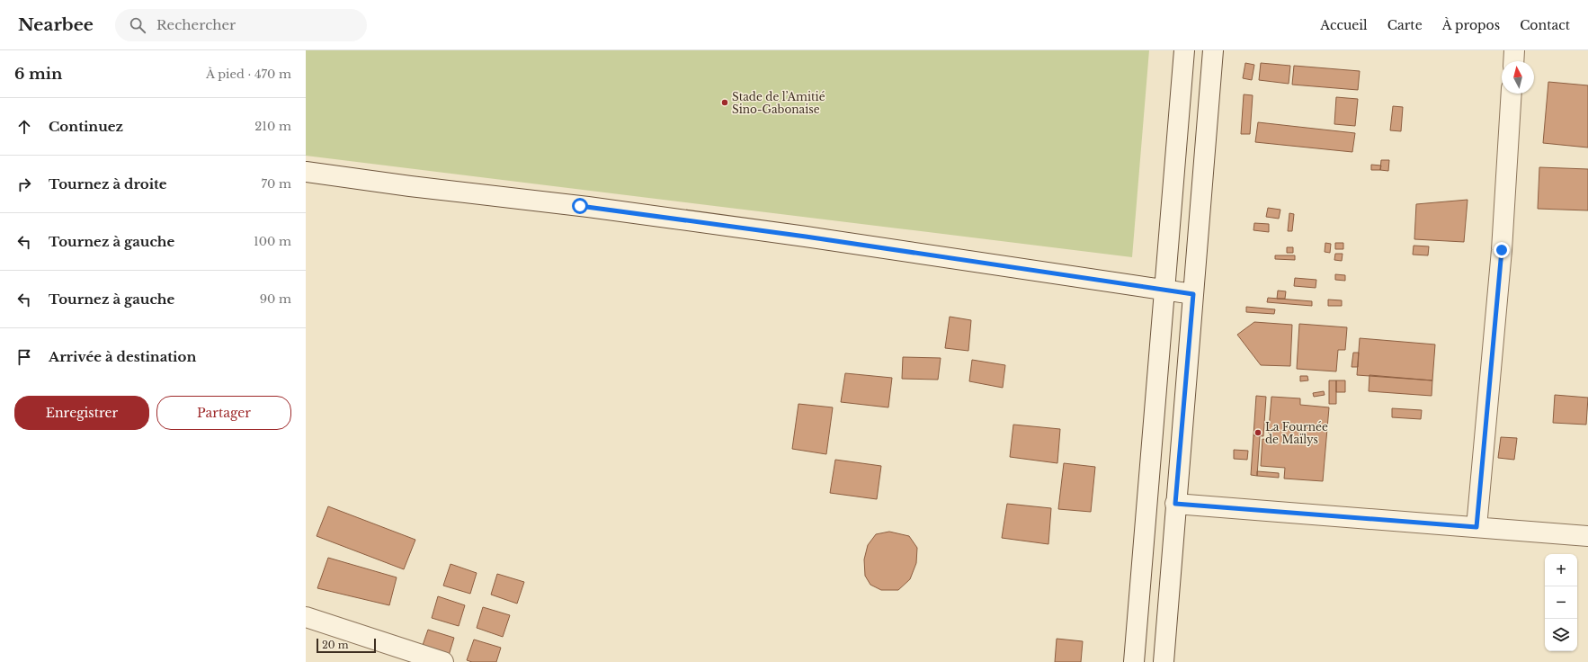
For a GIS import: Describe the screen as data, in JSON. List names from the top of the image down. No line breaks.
{"places":["Stade de l’Amitié Sino-Gabonaise","La Fournée de Maïlys"],"scale_bar":"20 m","north":"top","page":{"header":"Nearbee","search":"Rechercher","nav":["Accueil","Carte","À propos","Contact"],"heading":["6 min","À pied · 470 m"],"list":[["Continuez","210 m"],["Tournez à droite","70 m"],["Tournez à gauche","100 m"],["Tournez à gauche","90 m"],"Arrivée à destination"],"buttons":["Enregistrer","Partager"],"map_buttons":["+","−"],"scale":"20 m"}}
